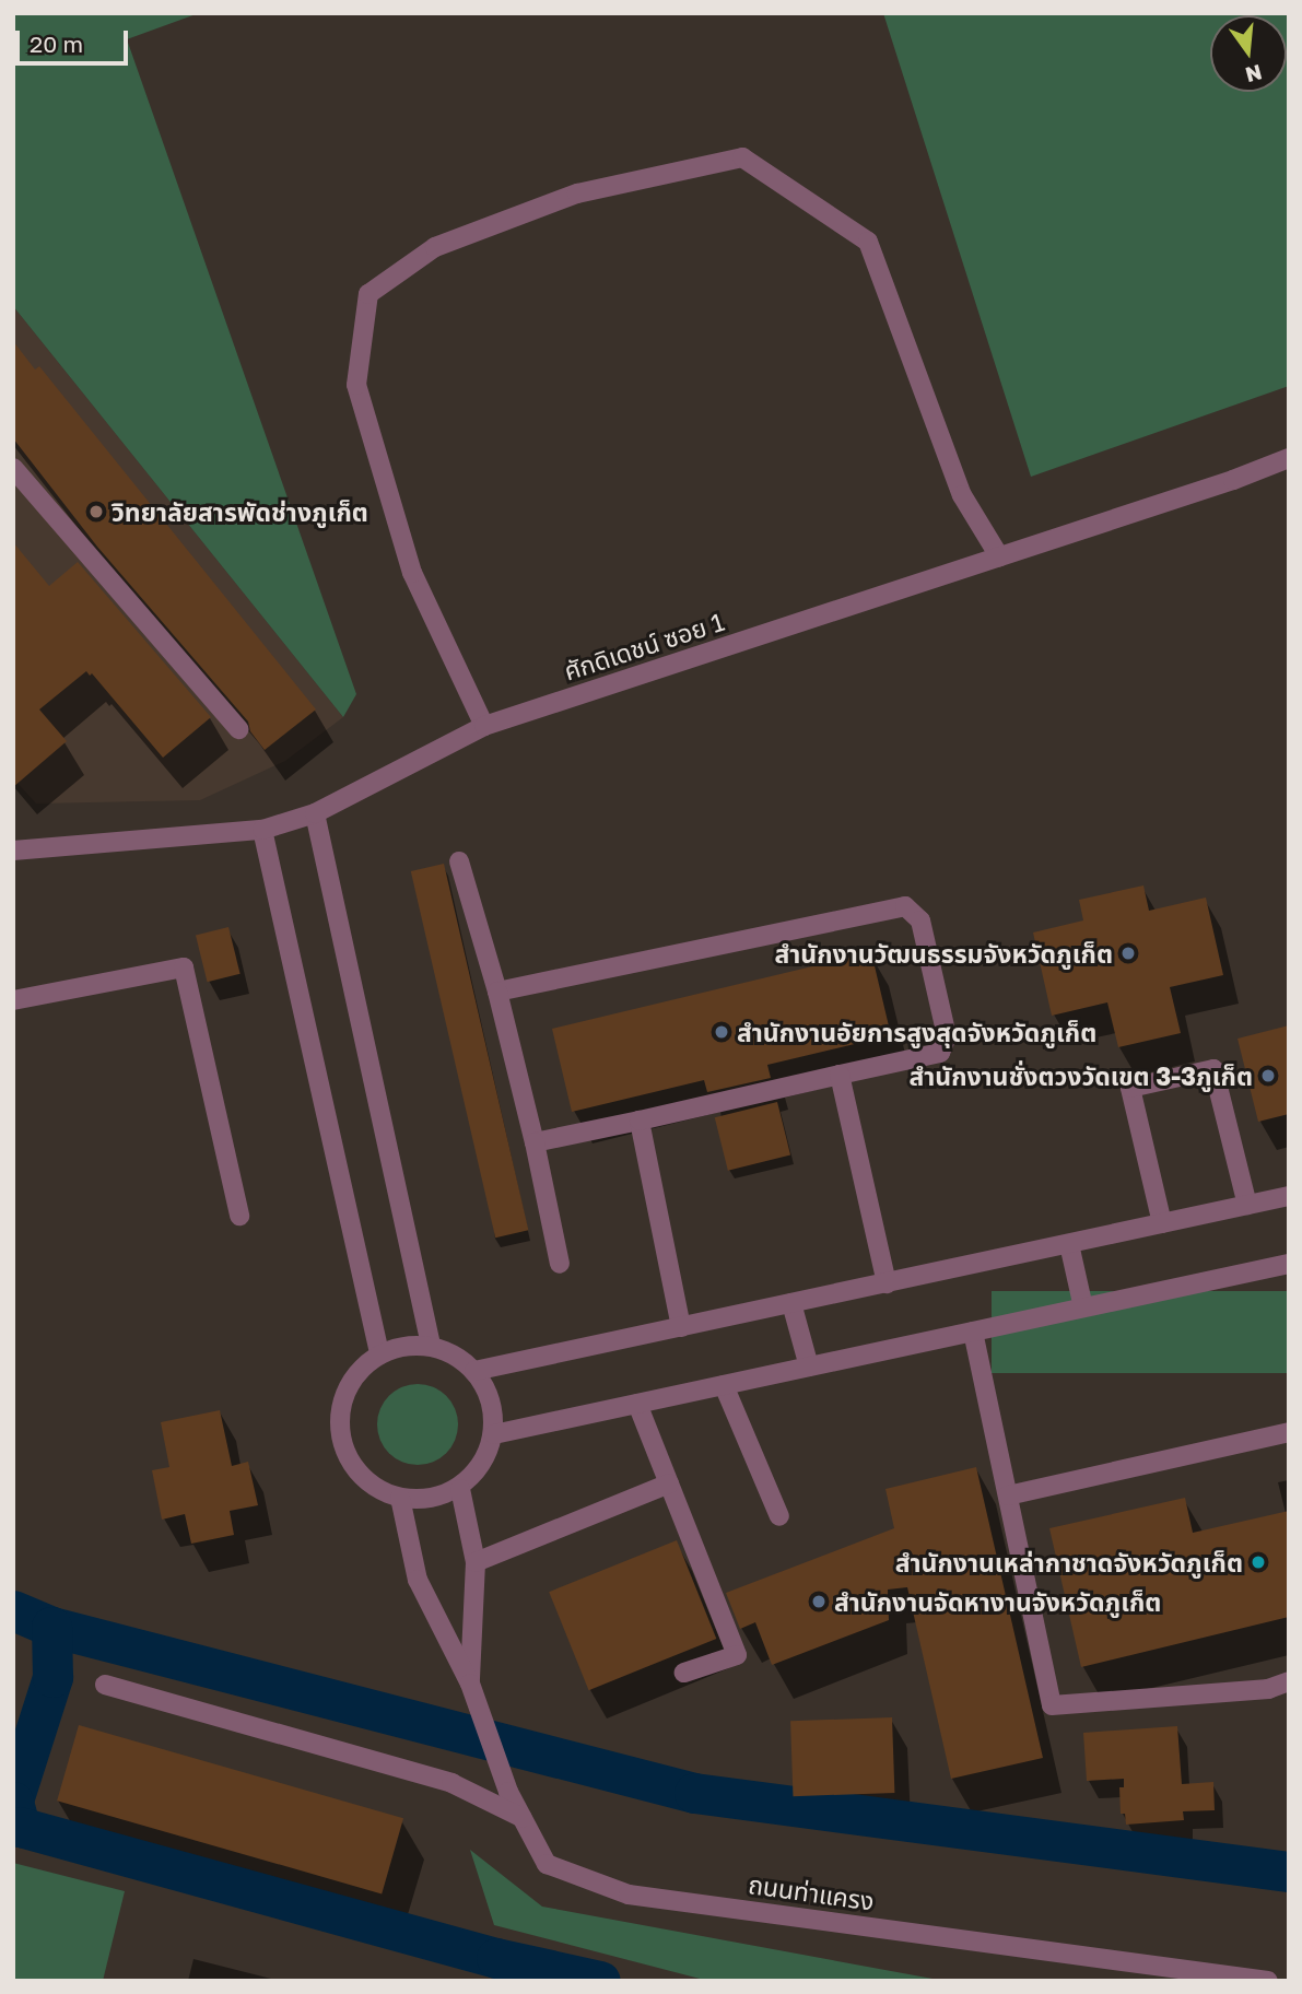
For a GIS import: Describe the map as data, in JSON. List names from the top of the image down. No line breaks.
{"streets":{"street":["ศักดิเดชน์ ซอย 1","ถนนท่าแครง"]},"places":["วิทยาลัยสารพัดช่างภูเก็ต","สำนักงานวัฒนธรรมจังหวัดภูเก็ต","สำนักงานอัยการสูงสุดจังหวัดภูเก็ต","สำนักงานชั่งตวงวัดเขต 3-3ภูเก็ต","สำนักงานเหล่ากาชาดจังหวัดภูเก็ต","สำนักงานจัดหางานจังหวัดภูเก็ต"],"scale_bar":"20 m","north":"bottom"}
